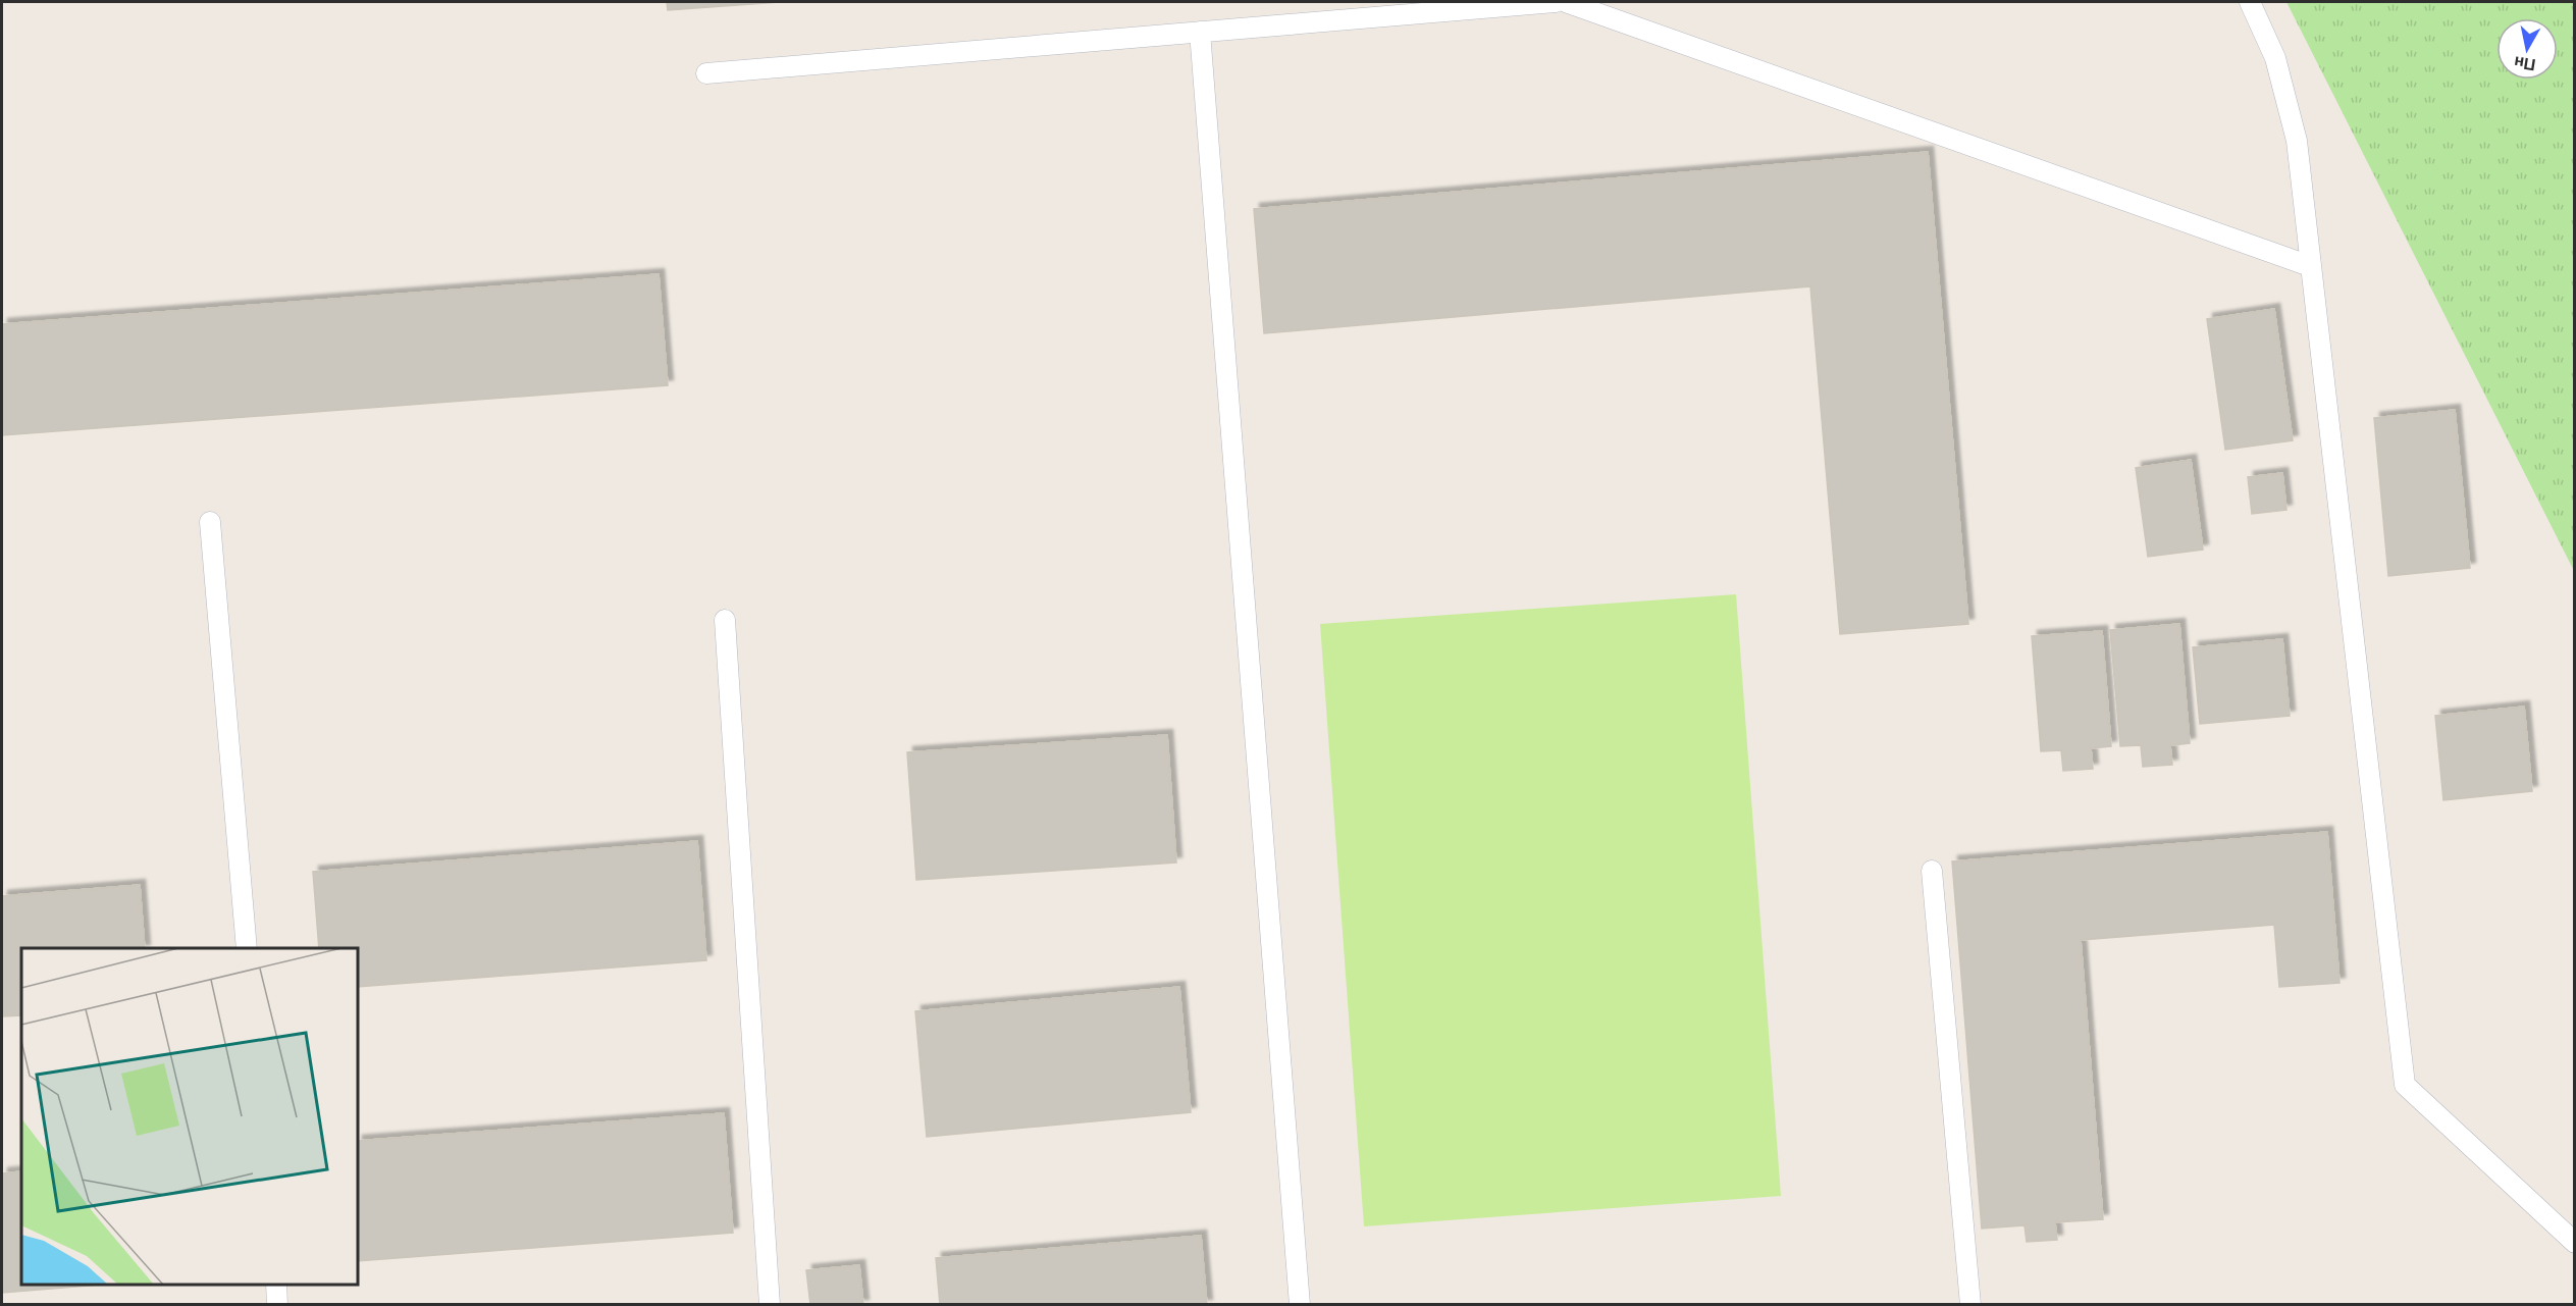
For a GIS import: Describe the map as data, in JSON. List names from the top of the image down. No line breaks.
{"north":"bottom"}
